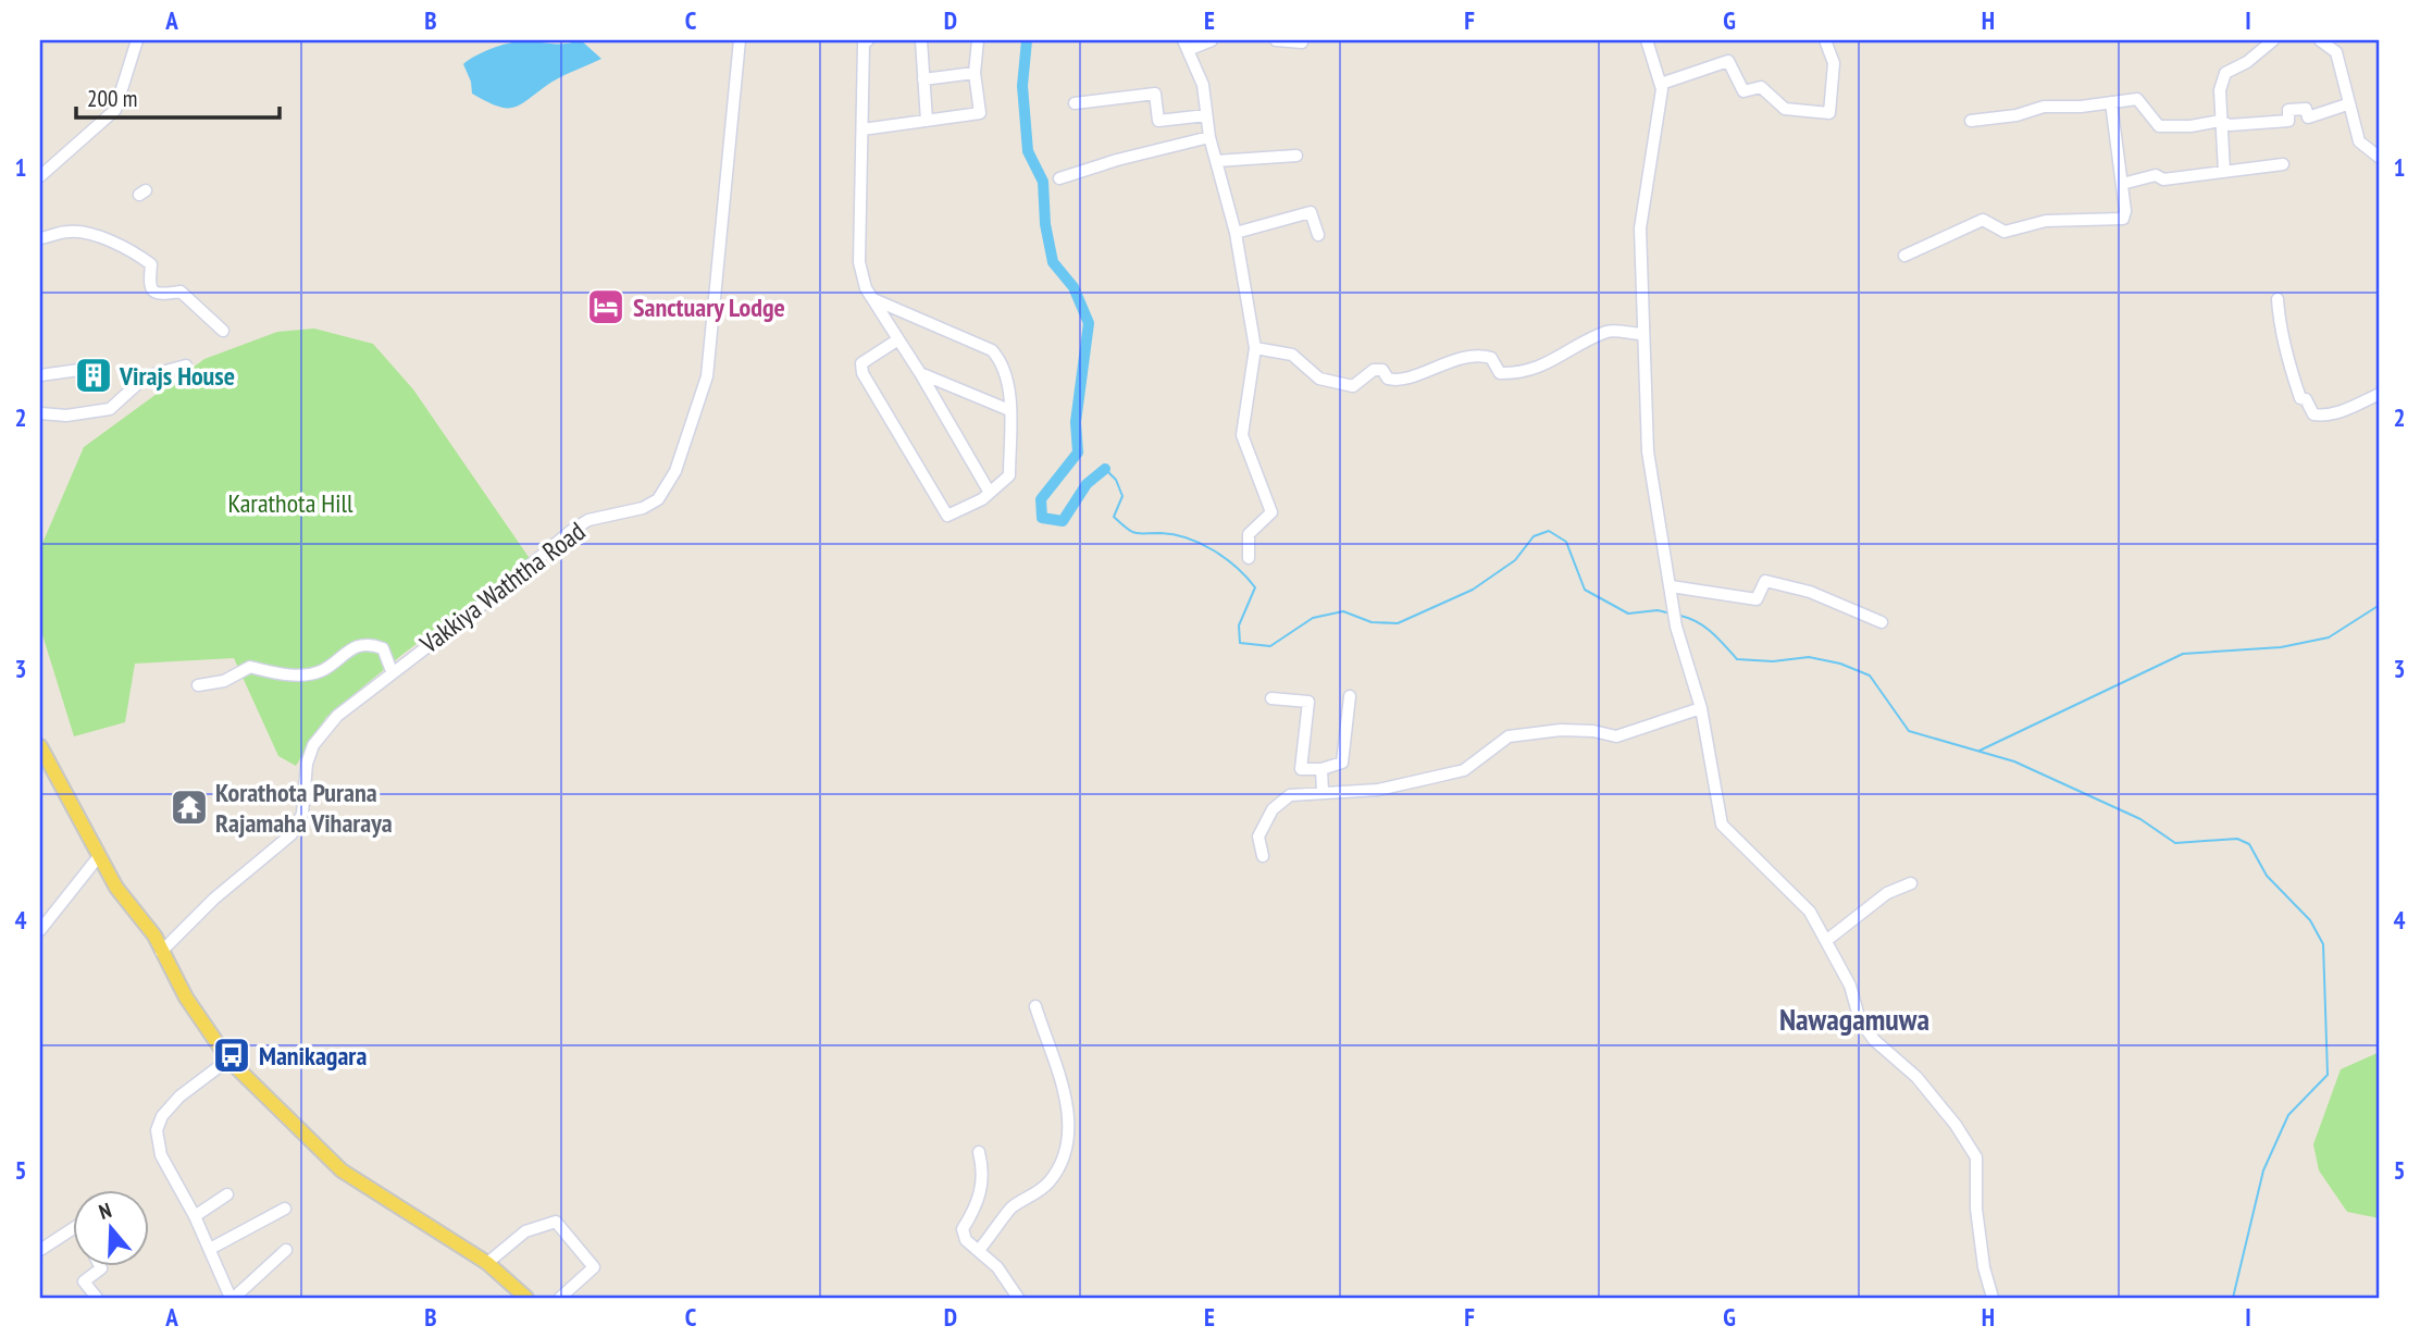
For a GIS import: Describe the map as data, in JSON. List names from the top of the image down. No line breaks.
{"streets":{"street":["Vakkiya Waththa Road"]},"districts":["Nawagamuwa"],"parks":["Karathota Hill"],"places":{"hotel":["Sanctuary Lodge"],"building":["Virajs House"],"temple":["Korathota Purana Rajamaha Viharaya"],"bus stop":["Manikagara"]},"scale_bar":"200 m","north":"top","grid":{"columns":["A","B","C","D","E","F","G","H","I"],"rows":["1","2","3","4","5"]}}
